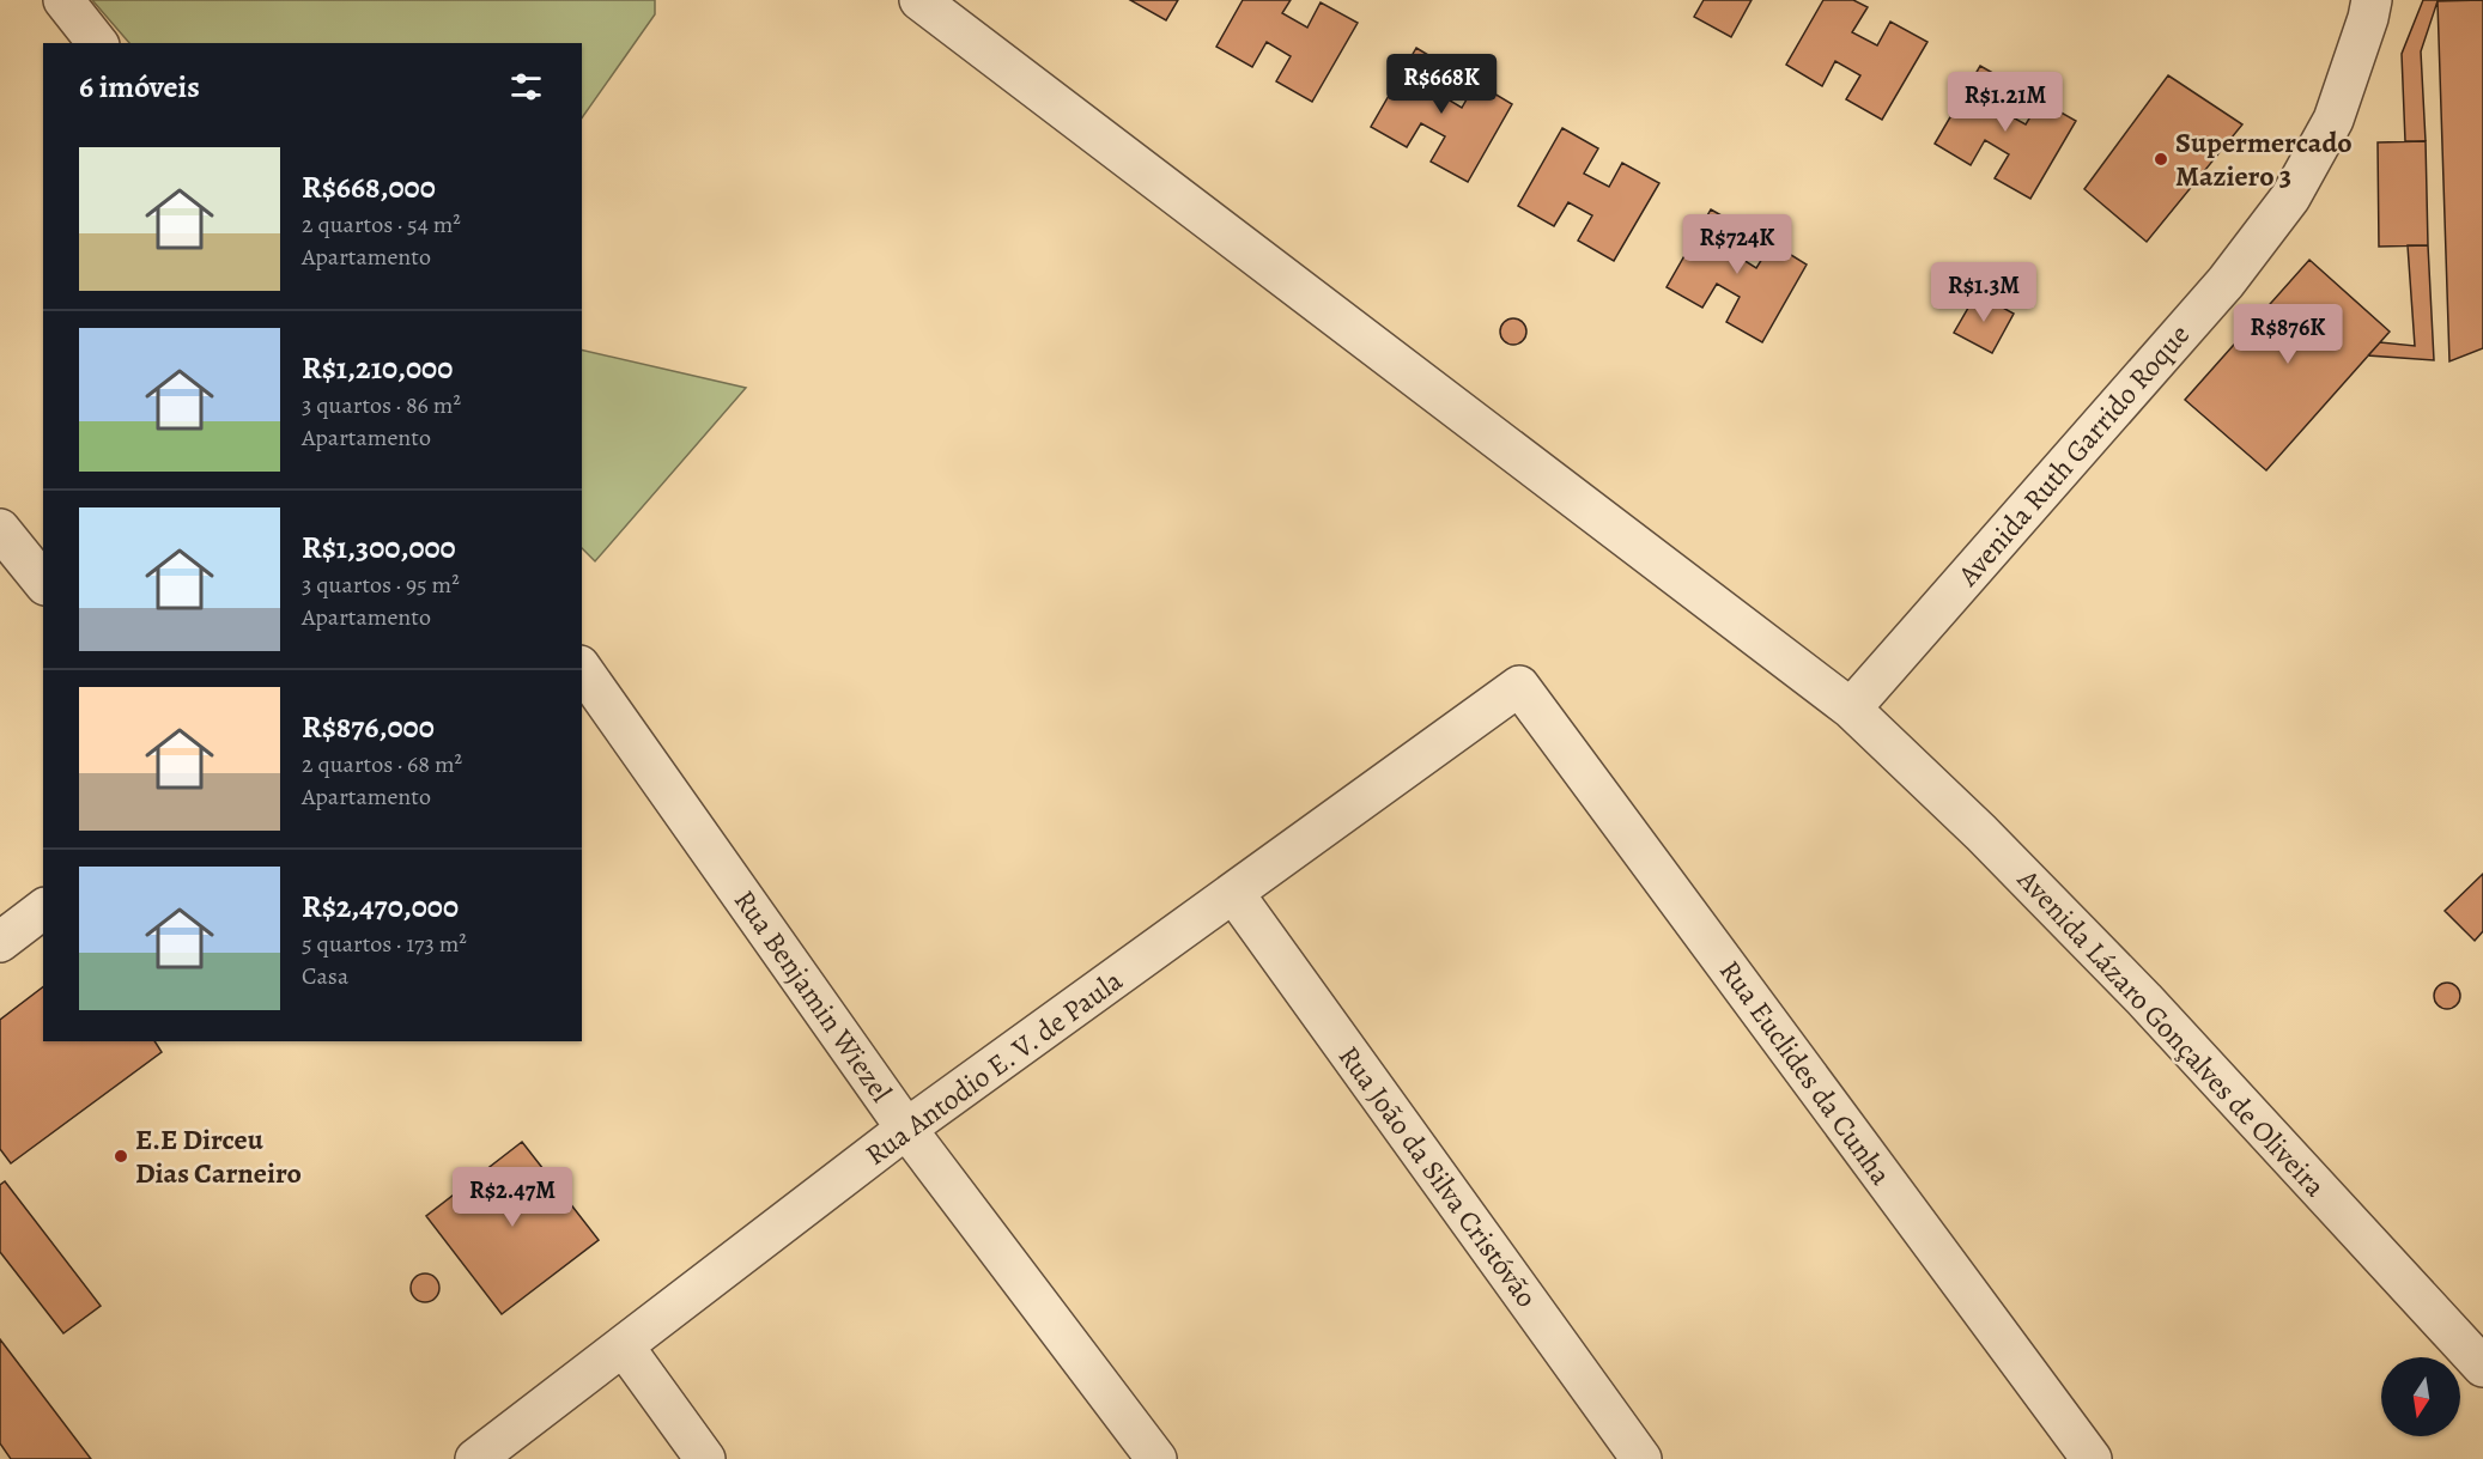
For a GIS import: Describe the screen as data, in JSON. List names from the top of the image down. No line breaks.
{"streets":{"street":["Avenida Ruth Garrido Roque","Rua Benjamin Wiezel","Avenida Lázaro Gonçalves de Oliveira","Rua Antodio E. V. de Paula","Rua Euclides da Cunha","Rua João da Silva Cristóvão"]},"crossings":[["Avenida Ruth Garrido Roque","Avenida Lázaro Gonçalves de Oliveira"],["Rua Benjamin Wiezel","Rua Antodio E. V. de Paula"],["Rua Antodio E. V. de Paula","Rua Euclides da Cunha"],["Rua Antodio E. V. de Paula","Rua João da Silva Cristóvão"]],"places":["Supermercado Maziero 3","E.E Dirceu Dias Carneiro"],"north":"bottom","page":{"heading":"6 imóveis","price":["R$668K","R$1.21M","R$724K","R$1.3M","R$876K","R$2.47M"],"list":[{"name":"R$668,000","note":"2 quartos · 54 m² · Apartamento"},{"name":"R$1,210,000","note":"3 quartos · 86 m² · Apartamento"},{"name":"R$1,300,000","note":"3 quartos · 95 m² · Apartamento"},{"name":"R$876,000","note":"2 quartos · 68 m² · Apartamento"},{"name":"R$2,470,000","note":"5 quartos · 173 m² · Casa"}]}}
